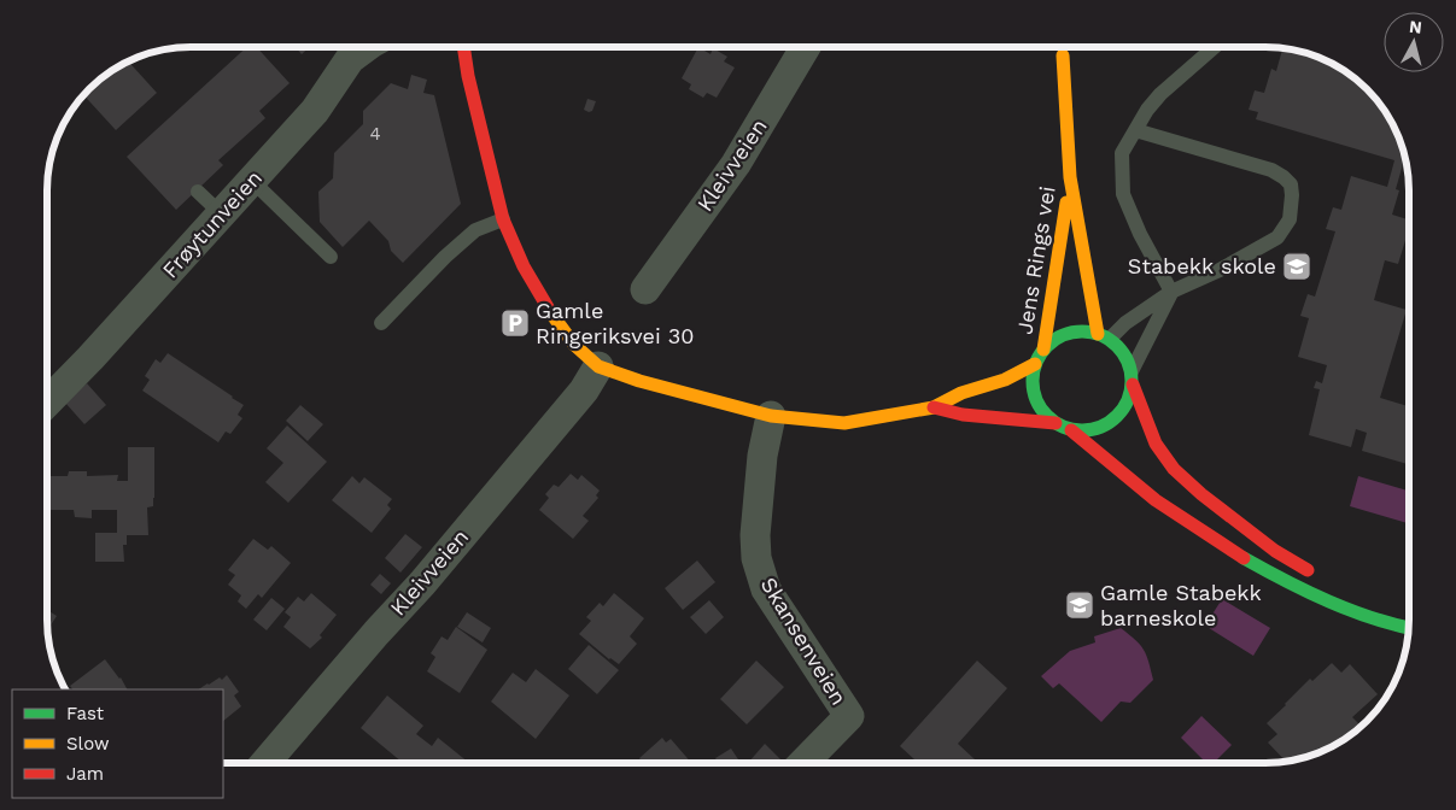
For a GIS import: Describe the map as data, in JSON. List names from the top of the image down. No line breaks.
{"streets":{"main road":["Jens Rings vei"],"street":["Kleivveien","Frøytunveien","Skansenveien"]},"places":{"school or university":["Stabekk skole","Gamle Stabekk barneskole"],"parking":["Gamle Ringeriksvei 30"]},"house_numbers":["4"],"legend":["Fast","Slow","Jam"],"north":"top"}
